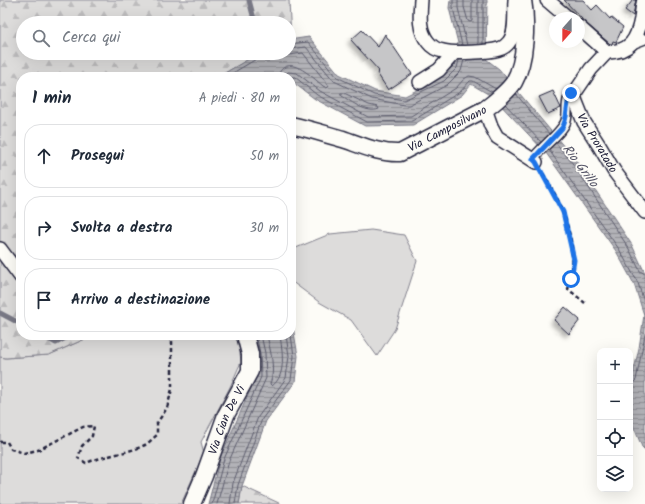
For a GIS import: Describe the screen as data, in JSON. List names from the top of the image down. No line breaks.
{"streets":{"street":["Via Camposilvano","Via Proratado","Via Cian De Vi"]},"water":["Rio Grillo"],"north":"bottom","page":{"search":"Cerca qui","heading":["1 min","A piedi · 80 m"],"list":[["Prosegui","50 m"],["Svolta a destra","30 m"],"Arrivo a destinazione"],"map_buttons":["+","−"]}}
